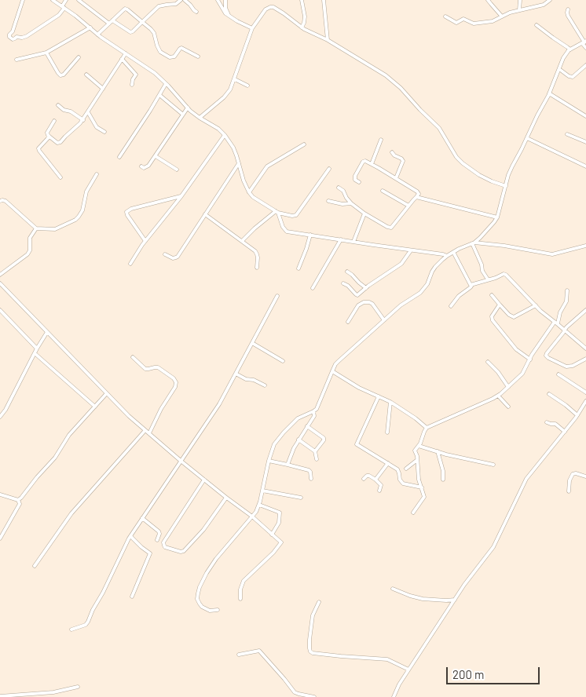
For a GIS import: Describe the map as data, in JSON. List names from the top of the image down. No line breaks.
{"scale_bar":"200 m"}
